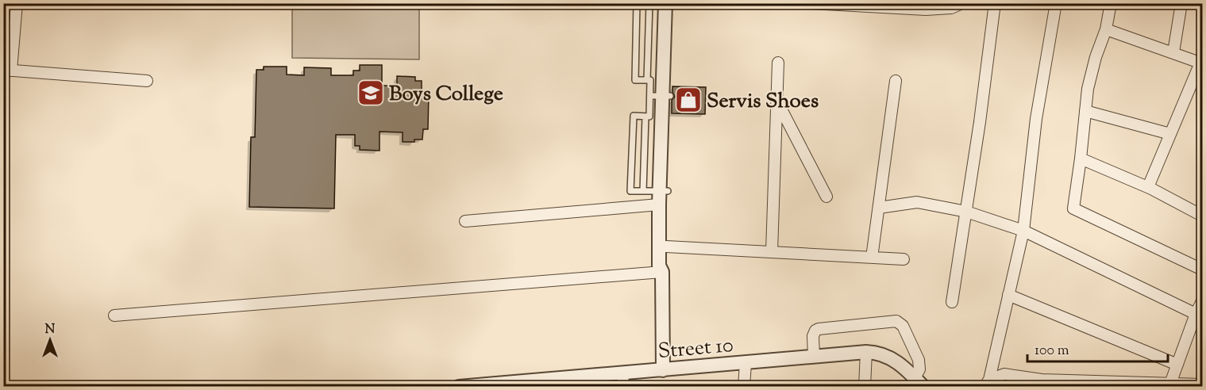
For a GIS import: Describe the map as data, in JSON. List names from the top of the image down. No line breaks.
{"streets":{"street":["Street 10"]},"places":{"school or university":["Boys College"],"shop":["Servis Shoes"]},"scale_bar":"100 m","north":"top"}
